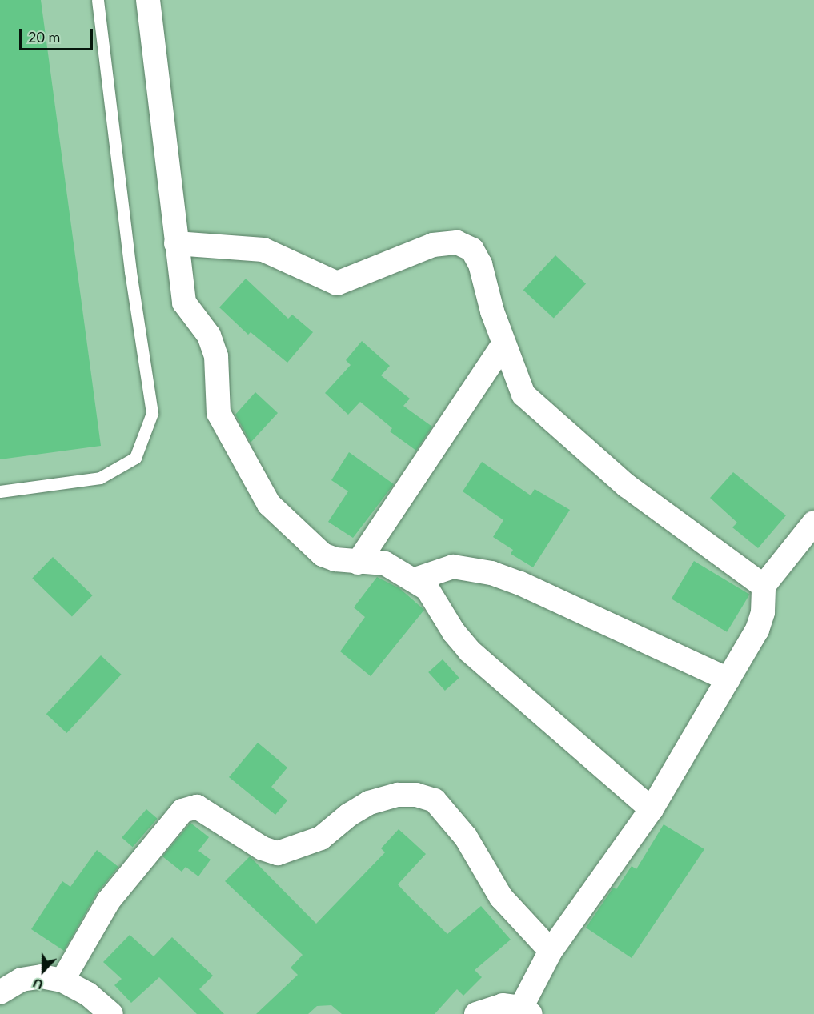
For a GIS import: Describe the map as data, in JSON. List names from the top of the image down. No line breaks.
{"scale_bar":"20 m","north":"bottom"}
